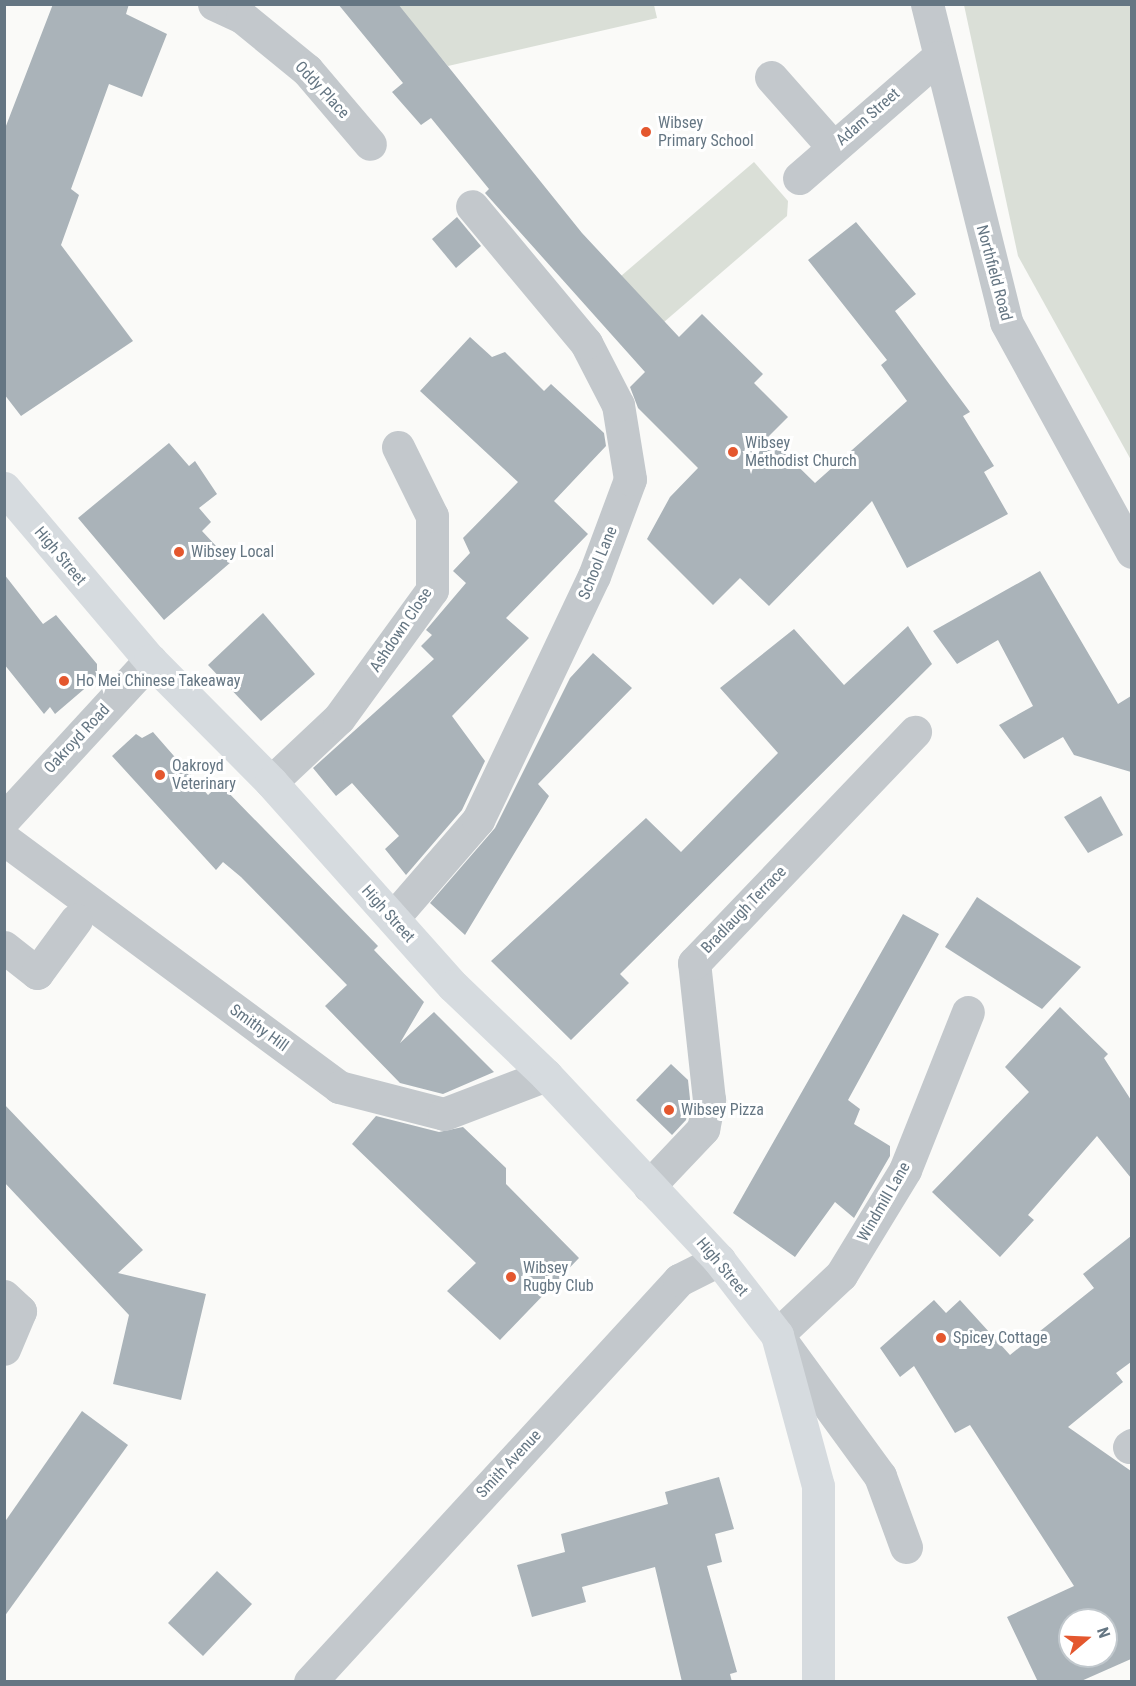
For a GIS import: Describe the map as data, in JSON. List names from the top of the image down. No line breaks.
{"streets":{"main road":["High Street"],"street":["Oddy Place","Adam Street","Northfield Road","School Lane","Ashdown Close","Oakroyd Road","Bradlaugh Terrace","Smithy Hill","Windmill Lane","Smith Avenue"]},"crossings":[["Adam Street","Northfield Road"],["High Street","School Lane"],["High Street","Ashdown Close"],["High Street","Oakroyd Road"],["High Street","Bradlaugh Terrace"],["High Street","Smithy Hill"],["High Street","Windmill Lane"],["High Street","Smith Avenue"],["Oakroyd Road","Smithy Hill"]],"places":["Wibsey Primary School","Wibsey Methodist Church","Wibsey Local","Ho Mei Chinese Takeaway","Oakroyd Veterinary","Wibsey Pizza","Wibsey Rugby Club","Spicey Cottage"],"north":"right"}
